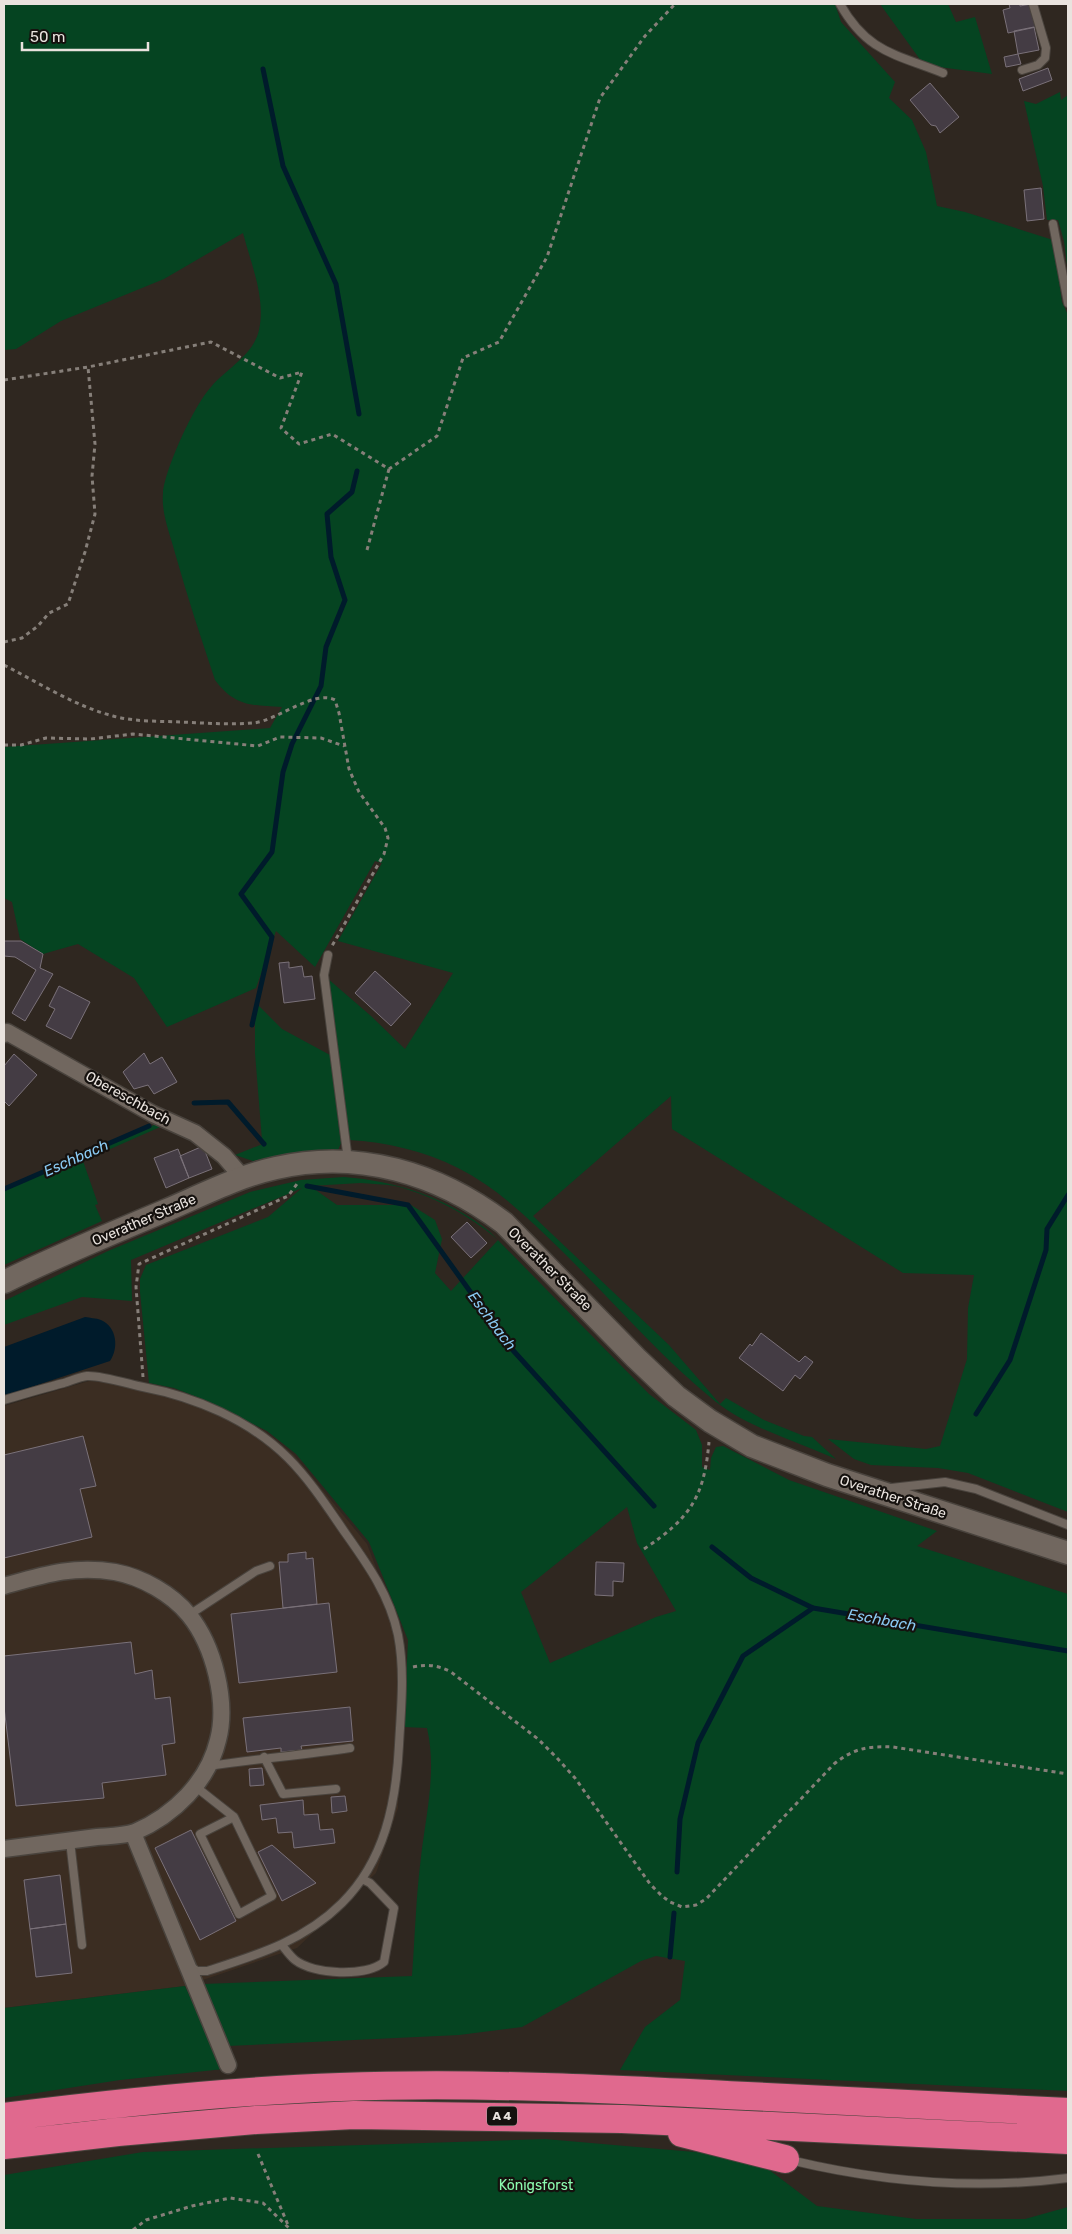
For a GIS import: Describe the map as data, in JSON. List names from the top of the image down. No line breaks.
{"streets":{"highway":["A 4"],"main road":["Overather Straße"],"street":["Obereschbach"]},"crossings":[["Obereschbach","Overather Straße"]],"water":["Eschbach"],"parks":["Königsforst"],"scale_bar":"50 m"}
